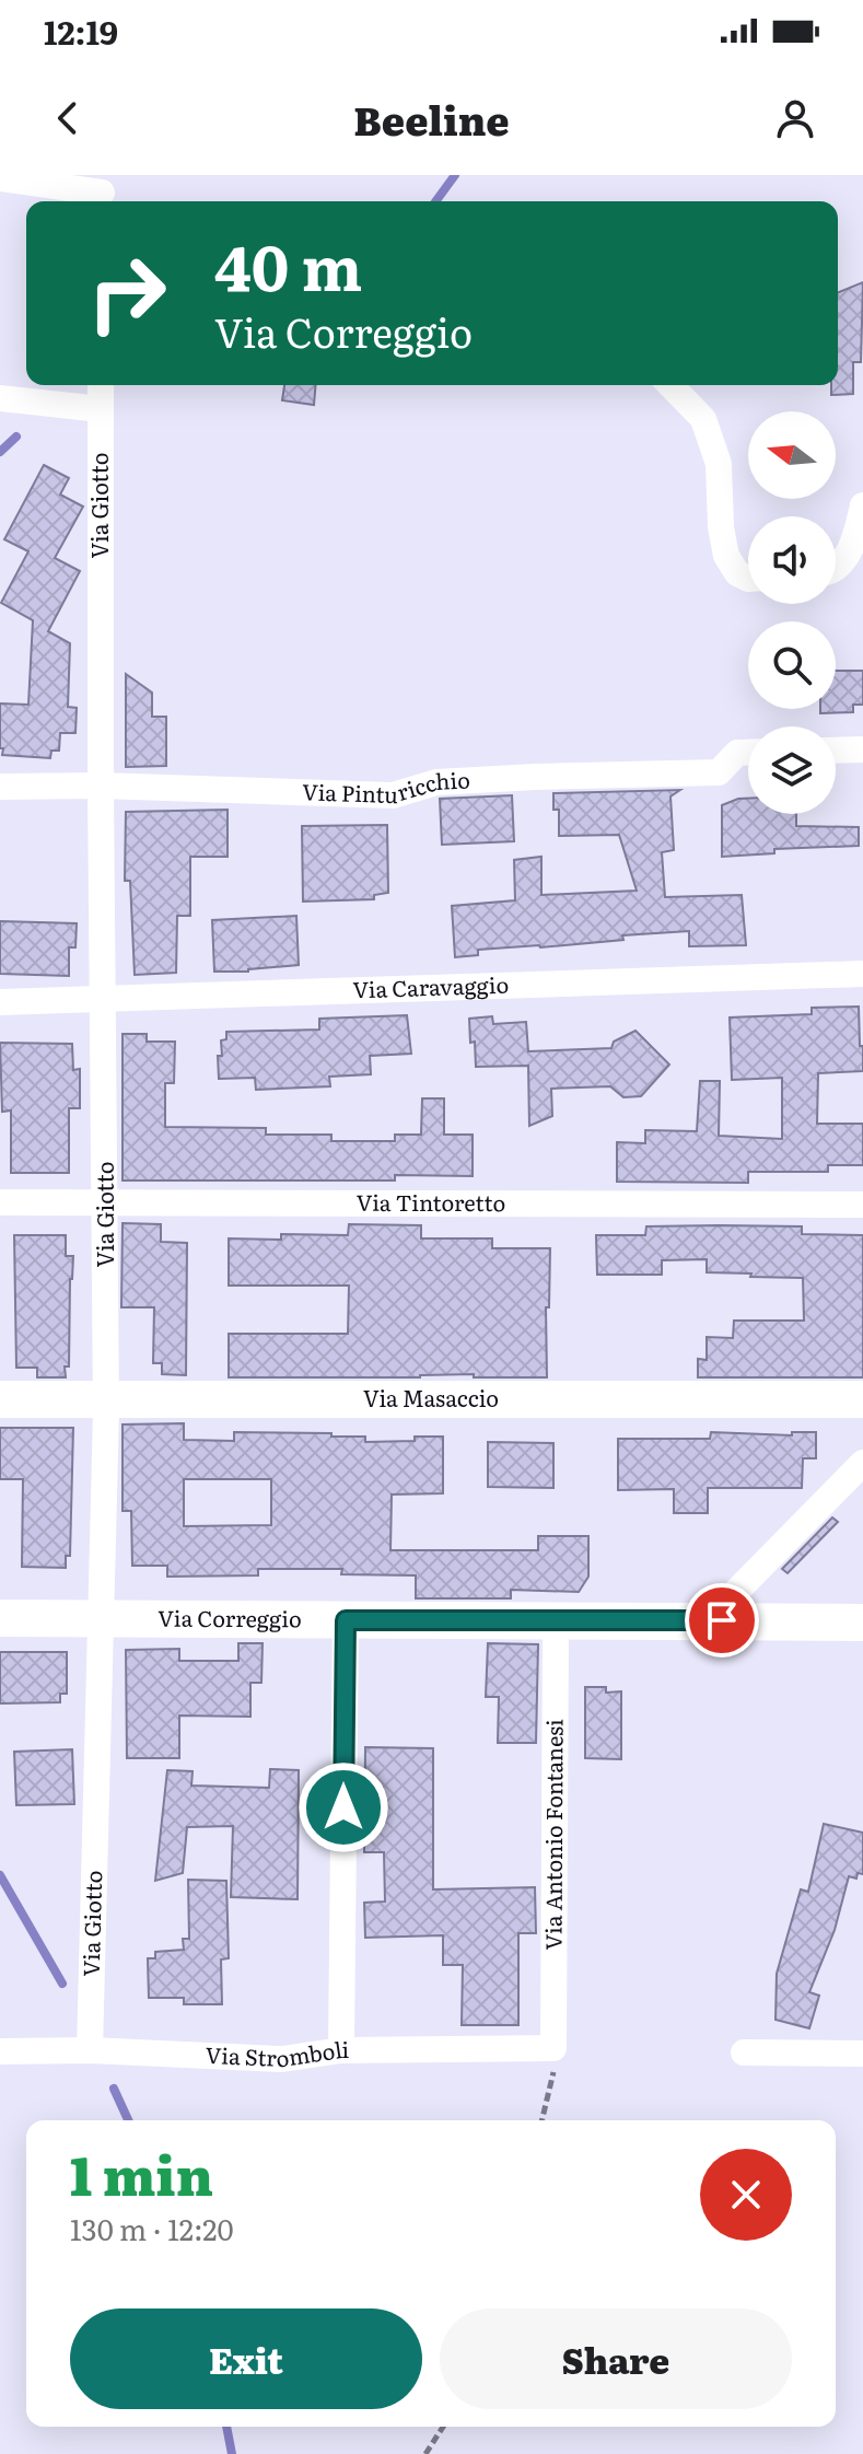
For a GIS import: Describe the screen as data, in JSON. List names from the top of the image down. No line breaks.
{"streets":{"street":["Via Giotto","Via Pinturicchio","Via Caravaggio","Via Tintoretto","Via Masaccio","Via Correggio","Via Antonio Fontanesi","Via Stromboli"]},"crossings":[["Via Giotto","Via Pinturicchio"],["Via Giotto","Via Caravaggio"],["Via Giotto","Via Tintoretto"],["Via Giotto","Via Masaccio"],["Via Giotto","Via Correggio"],["Via Giotto","Via Stromboli"],["Via Correggio","Via Antonio Fontanesi"],["Via Antonio Fontanesi","Via Stromboli"]],"north":"left","page":{"status":"12:19","header":"Beeline","turn":["40 m","Via Correggio"],"heading":["1 min","130 m · 12:20"],"buttons":["Exit","Share"]}}
